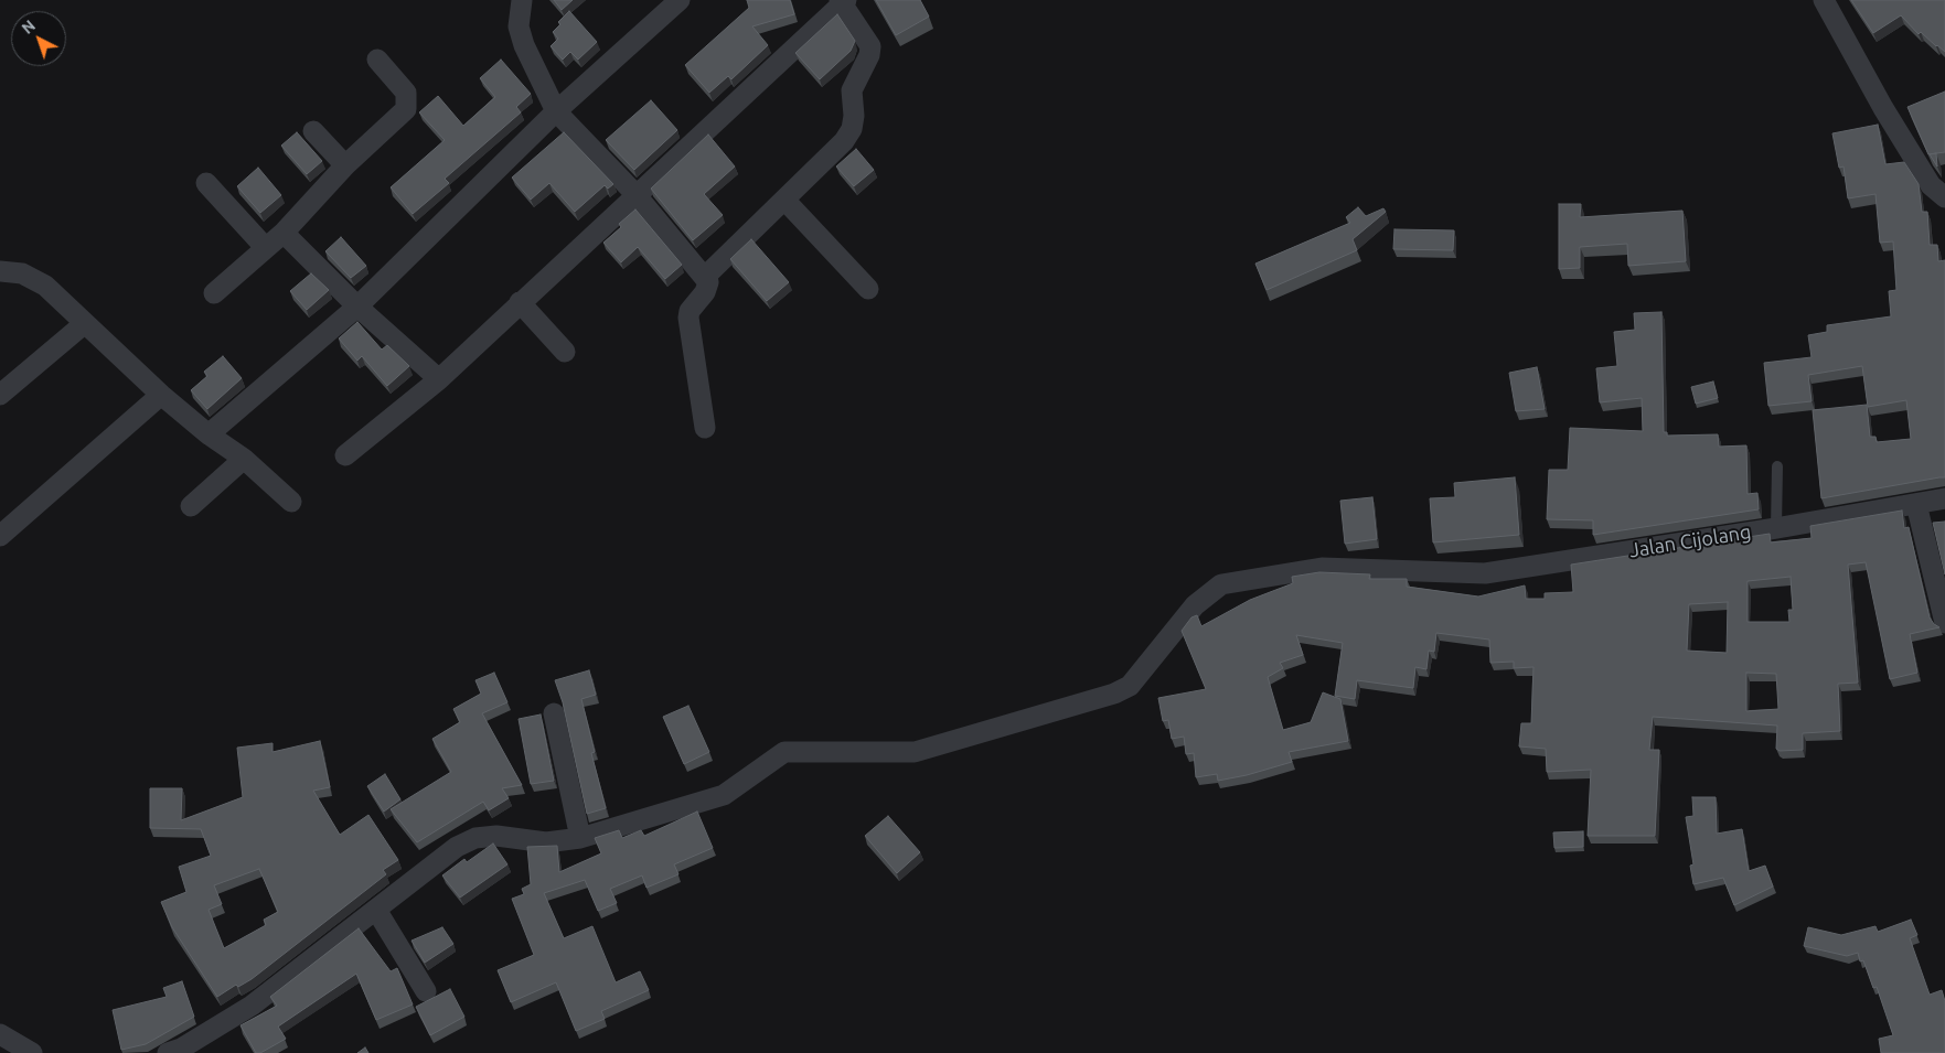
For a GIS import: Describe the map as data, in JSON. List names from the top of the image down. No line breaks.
{"streets":{"street":["Jalan Cijolang"]},"north":"top left"}
